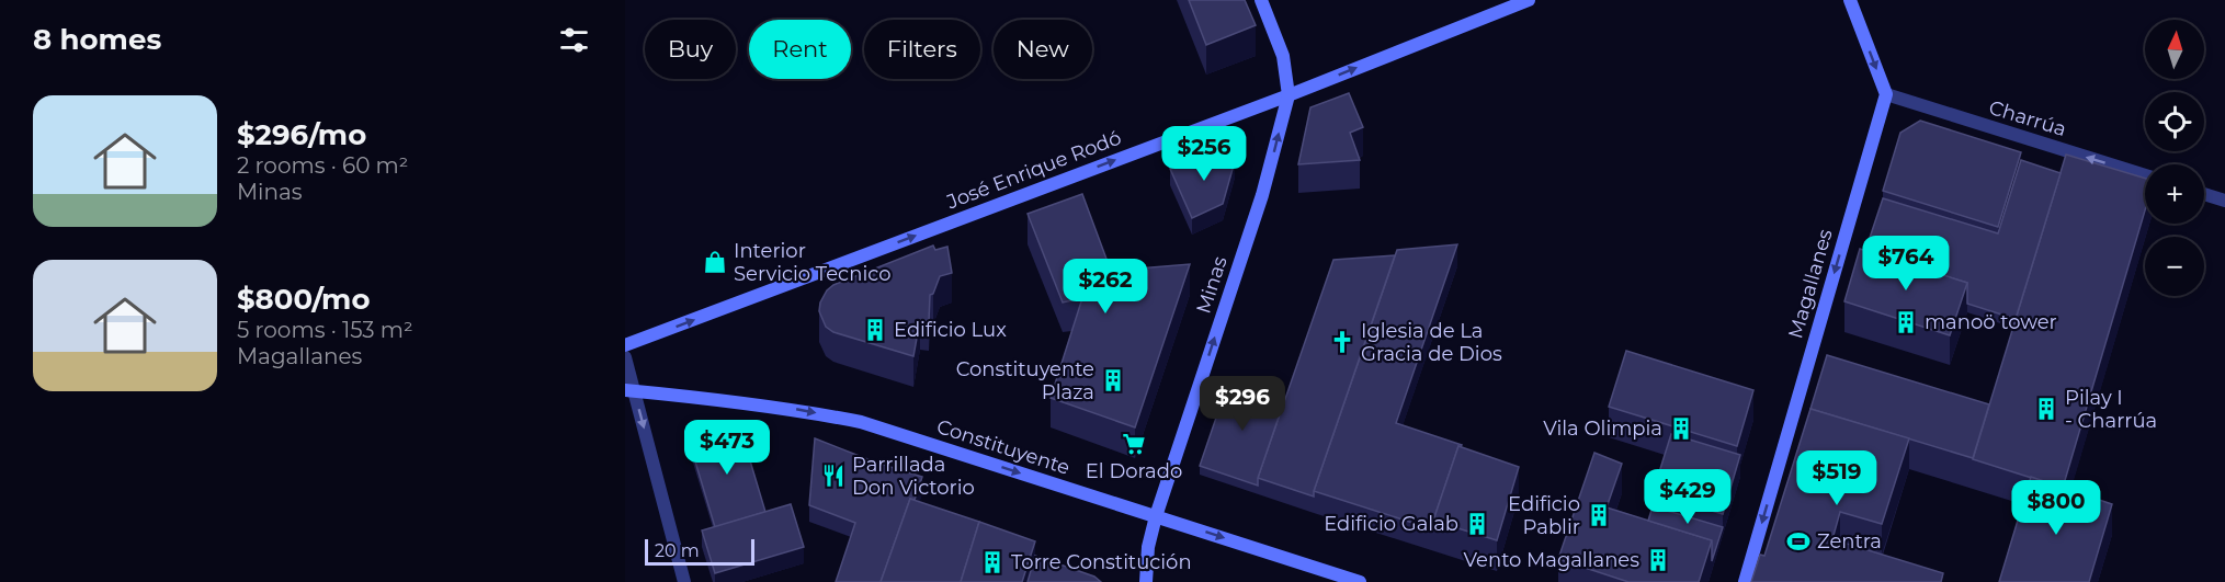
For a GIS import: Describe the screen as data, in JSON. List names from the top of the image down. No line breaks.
{"streets":{"street":["Charrúa","José Enrique Rodó","Magallanes","Minas","Constituyente"]},"crossings":[["Charrúa","Magallanes"],["José Enrique Rodó","Minas"],["Minas","Constituyente"]],"one_way":["Charrúa","José Enrique Rodó","Magallanes","Minas","Constituyente"],"places":{"shop":["Interior Servicio Tecnico"],"building":["manoö tower","Edificio Lux","Constituyente Plaza","Pilay I - Charrúa","Vila Olimpia","Edificio Pablir","Edificio Galab","Vento Magallanes","Torre Constitución"],"church":["Iglesia de La Gracia de Dios"],"supermarket":["El Dorado"],"restaurant":["Parrillada Don Victorio"],"sports":["Zentra"]},"scale_bar":"20 m","north":"top","page":{"heading":"8 homes","map_buttons":["+","−"],"chip":["Buy","Rent","Filters","New"],"list":[{"name":"$296/mo","note":"2 rooms · 60 m² · Minas"},{"name":"$800/mo","note":"5 rooms · 153 m² · Magallanes"}],"price":["$256","$764","$262","$296","$473","$519","$429","$800"],"scale":"20 m"}}
